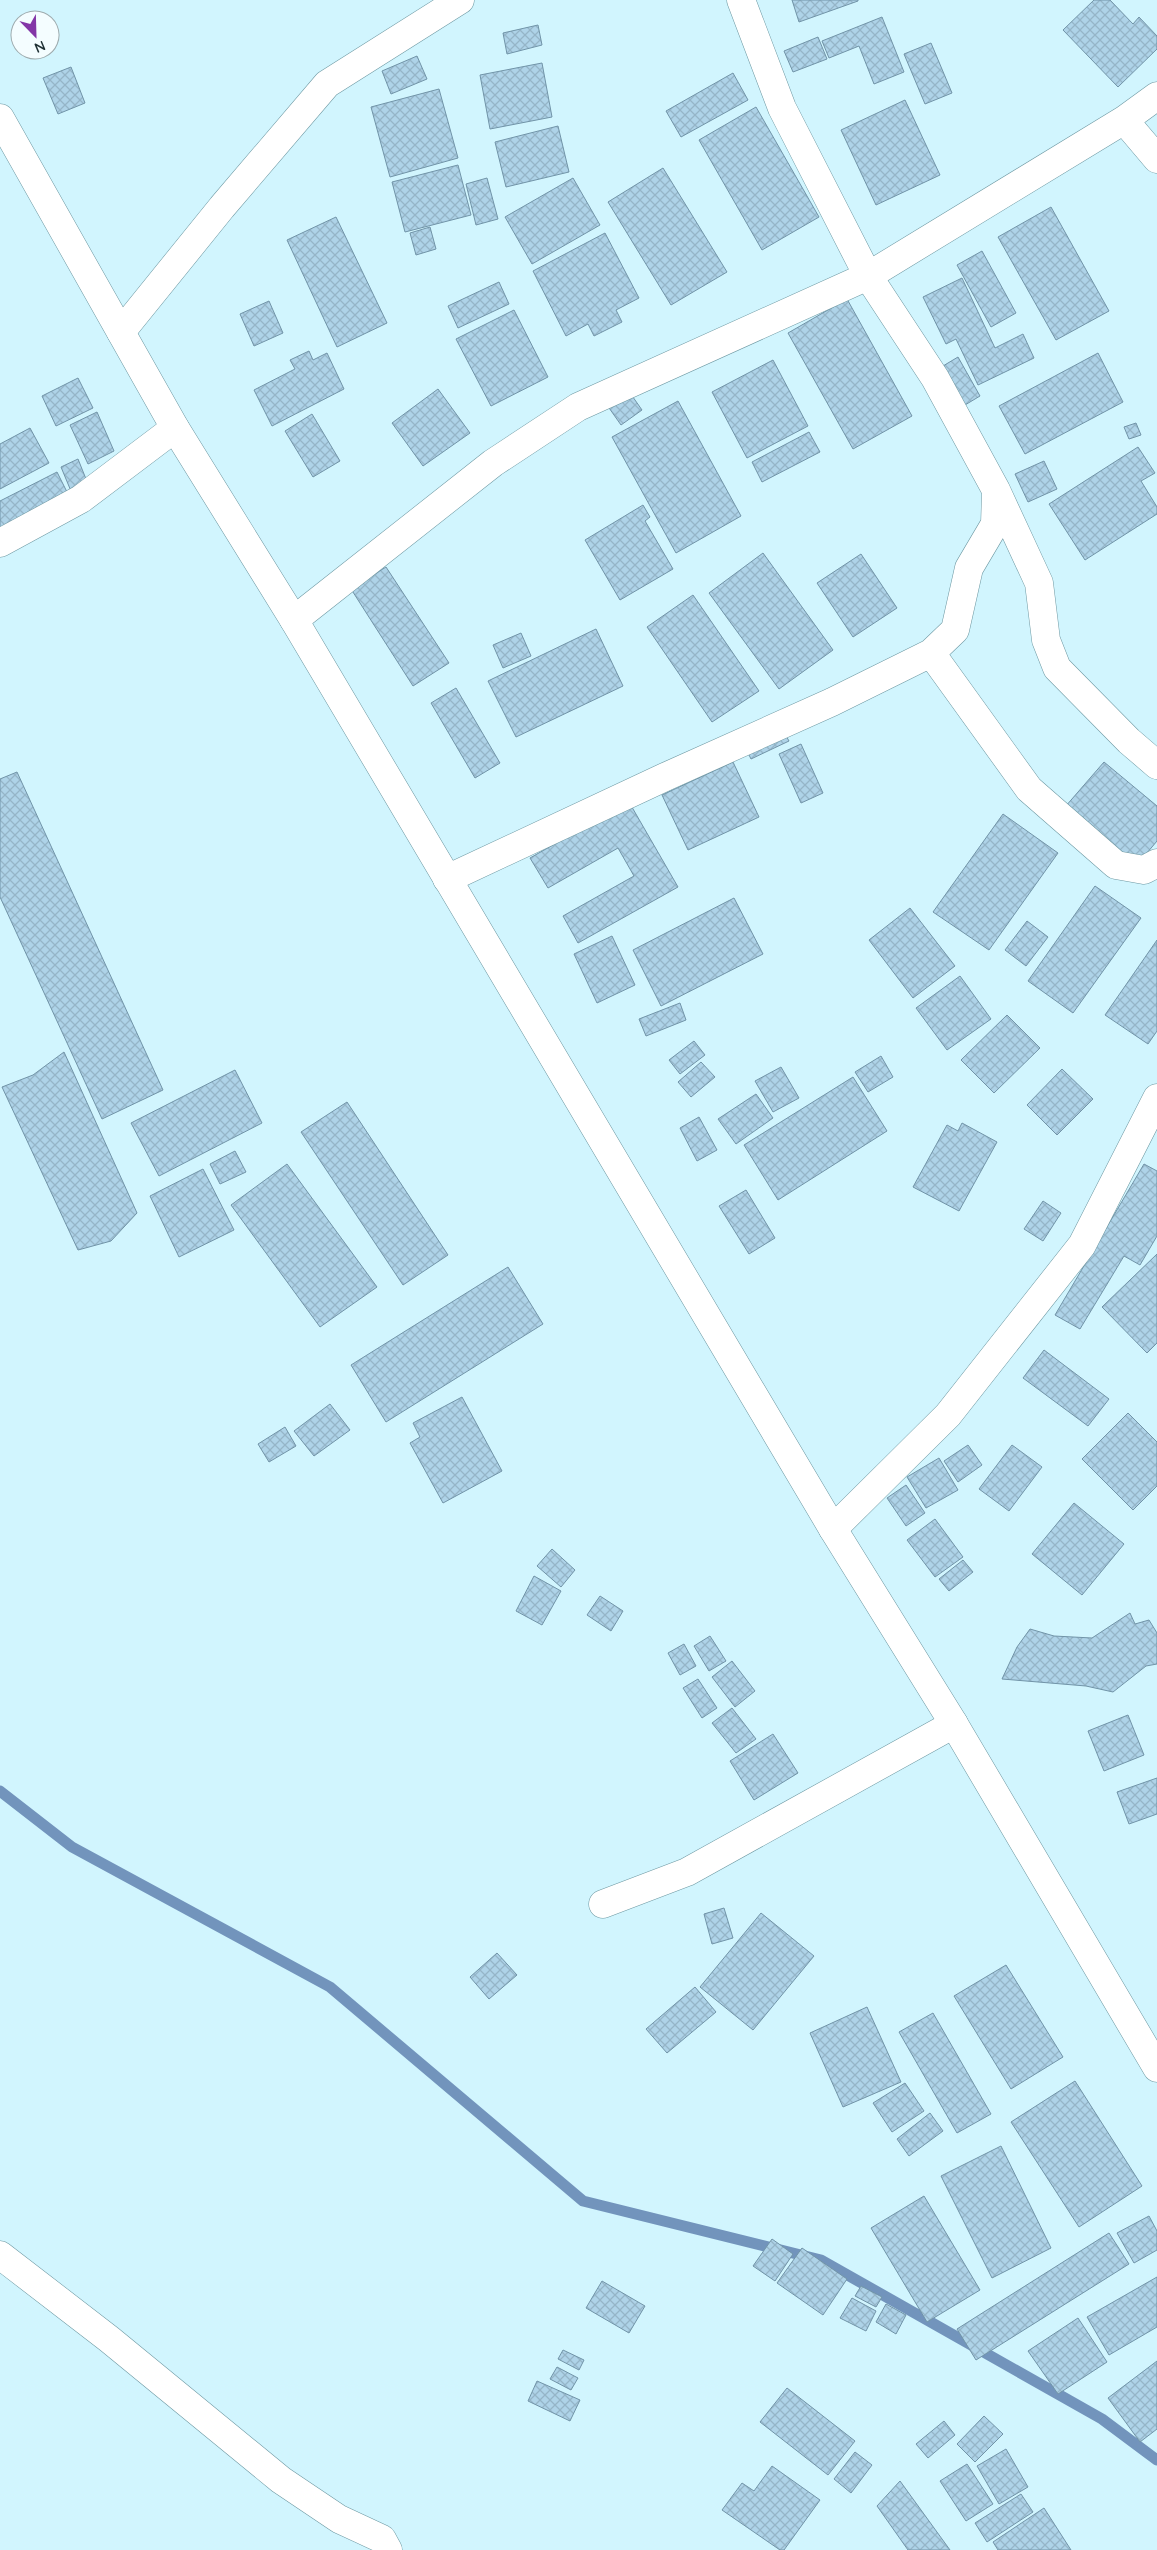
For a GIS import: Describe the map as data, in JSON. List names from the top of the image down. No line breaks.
{"north":"bottom right"}
